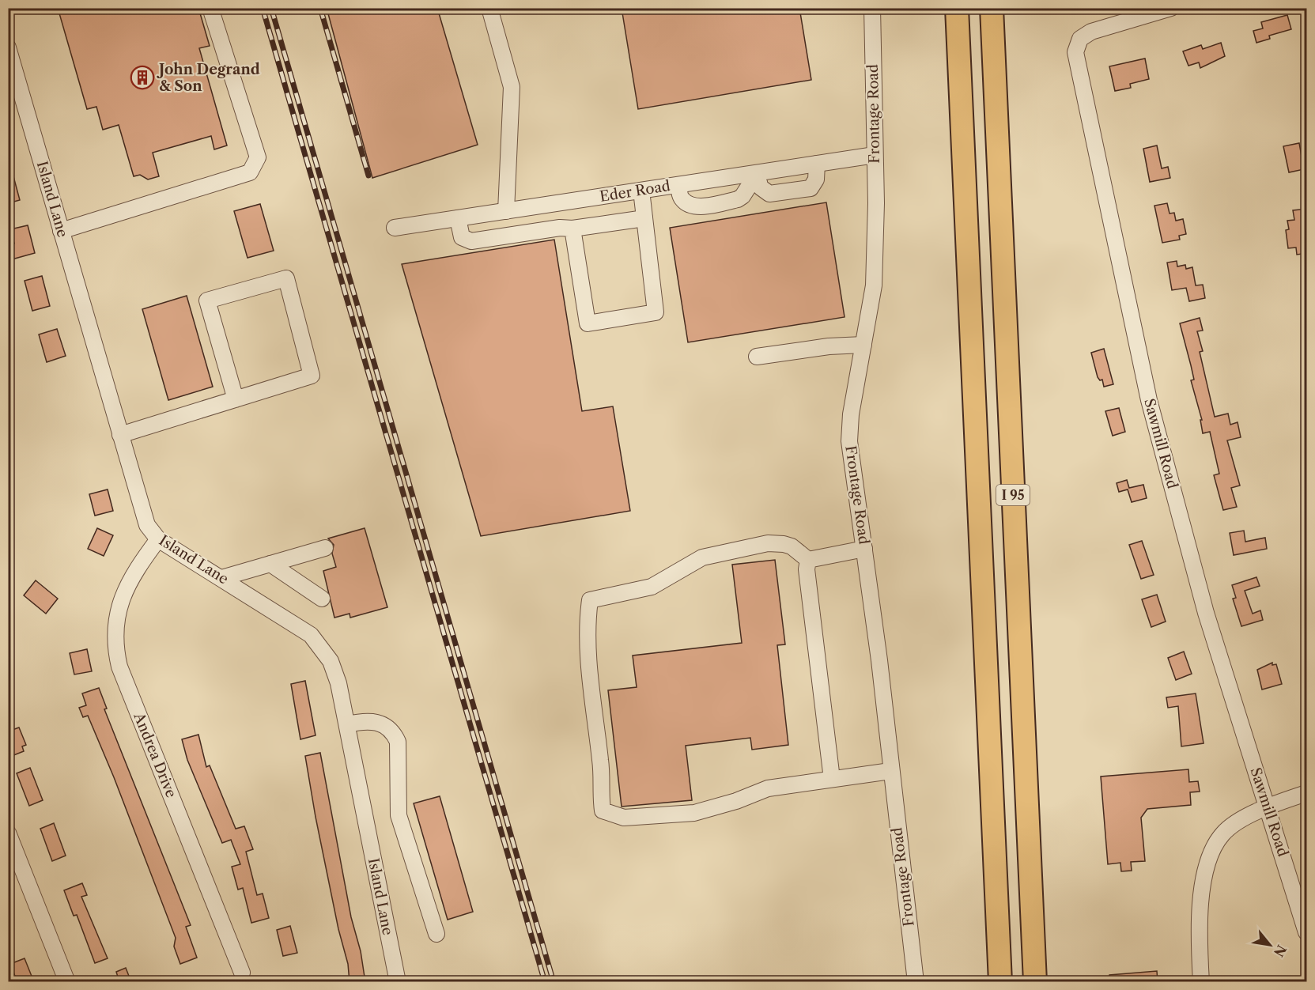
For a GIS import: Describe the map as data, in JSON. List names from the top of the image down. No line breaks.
{"streets":{"highway":["I 95"],"street":["Frontage Road","Eder Road","Island Lane","Sawmill Road","Andrea Drive"]},"crossings":[["Frontage Road","Eder Road"],["Island Lane","Andrea Drive"]],"places":{"building":["John Degrand & Son"]},"north":"bottom right"}
